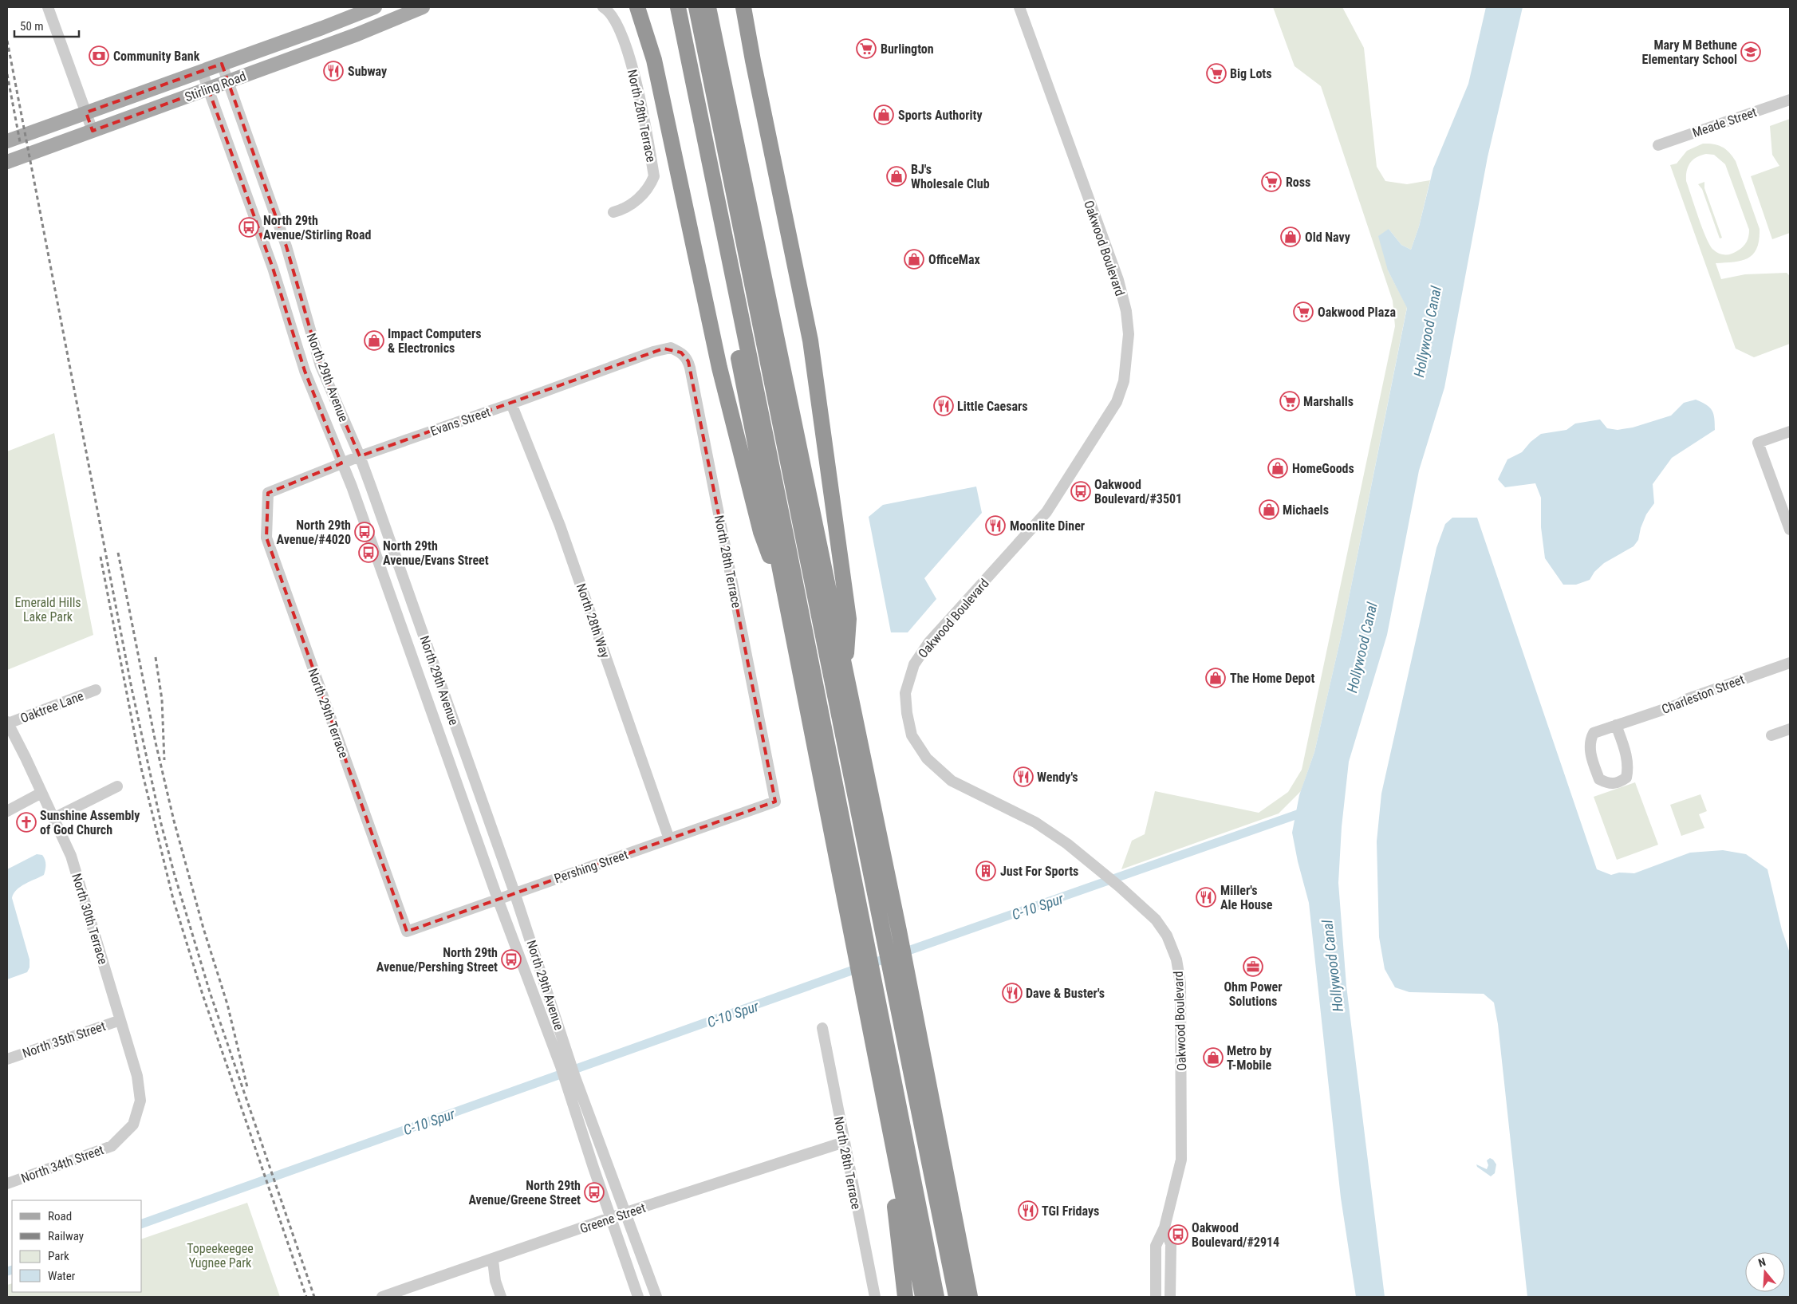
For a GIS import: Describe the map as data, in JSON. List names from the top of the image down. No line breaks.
{"streets":{"main road":["Stirling Road"],"street":["North 28th Terrace","Meade Street","Oakwood Boulevard","North 29th Avenue","Evans Street","North 28th Way","Charleston Street","Oaktree Lane","North 29th Terrace","Pershing Street","North 30th Terrace","North 35th Street","North 34th Street","Greene Street"]},"crossings":[["Stirling Road","North 29th Avenue"],["North 28th Terrace","Evans Street"],["North 28th Terrace","Pershing Street"],["North 28th Terrace","Greene Street"],["North 29th Avenue","Evans Street"],["North 29th Avenue","Pershing Street"],["North 29th Avenue","Greene Street"],["Evans Street","North 28th Way"],["Evans Street","North 29th Terrace"],["North 28th Way","Pershing Street"],["Oaktree Lane","North 30th Terrace"],["North 29th Terrace","Pershing Street"],["North 30th Terrace","North 35th Street"],["North 30th Terrace","North 34th Street"]],"water":["Hollywood Canal","C-10 Spur"],"parks":["Emerald Hills Lake Park","Topeekeegee Yugnee Park"],"places":{"supermarket":["Burlington","Big Lots","Ross","Oakwood Plaza","Marshalls"],"school or university":["Mary M Bethune Elementary School"],"bank":["Community Bank"],"restaurant":["Subway","Little Caesars","Moonlite Diner","Wendy's","Miller's Ale House","Dave & Buster's","TGI Fridays"],"shop":["Sports Authority","BJ's Wholesale Club","Old Navy","OfficeMax","Impact Computers & Electronics","HomeGoods","Michaels","The Home Depot","Metro by T-Mobile"],"bus stop":["North 29th Avenue/Stirling Road","Oakwood Boulevard/#3501","North 29th Avenue/#4020","North 29th Avenue/Evans Street","North 29th Avenue/Pershing Street","North 29th Avenue/Greene Street","Oakwood Boulevard/#2914"],"church":["Sunshine Assembly of God Church"],"building":["Just For Sports"],"office":["Ohm Power Solutions"]},"legend":["Road","Railway","Park","Water"],"scale_bar":"50 m","north":"top"}
